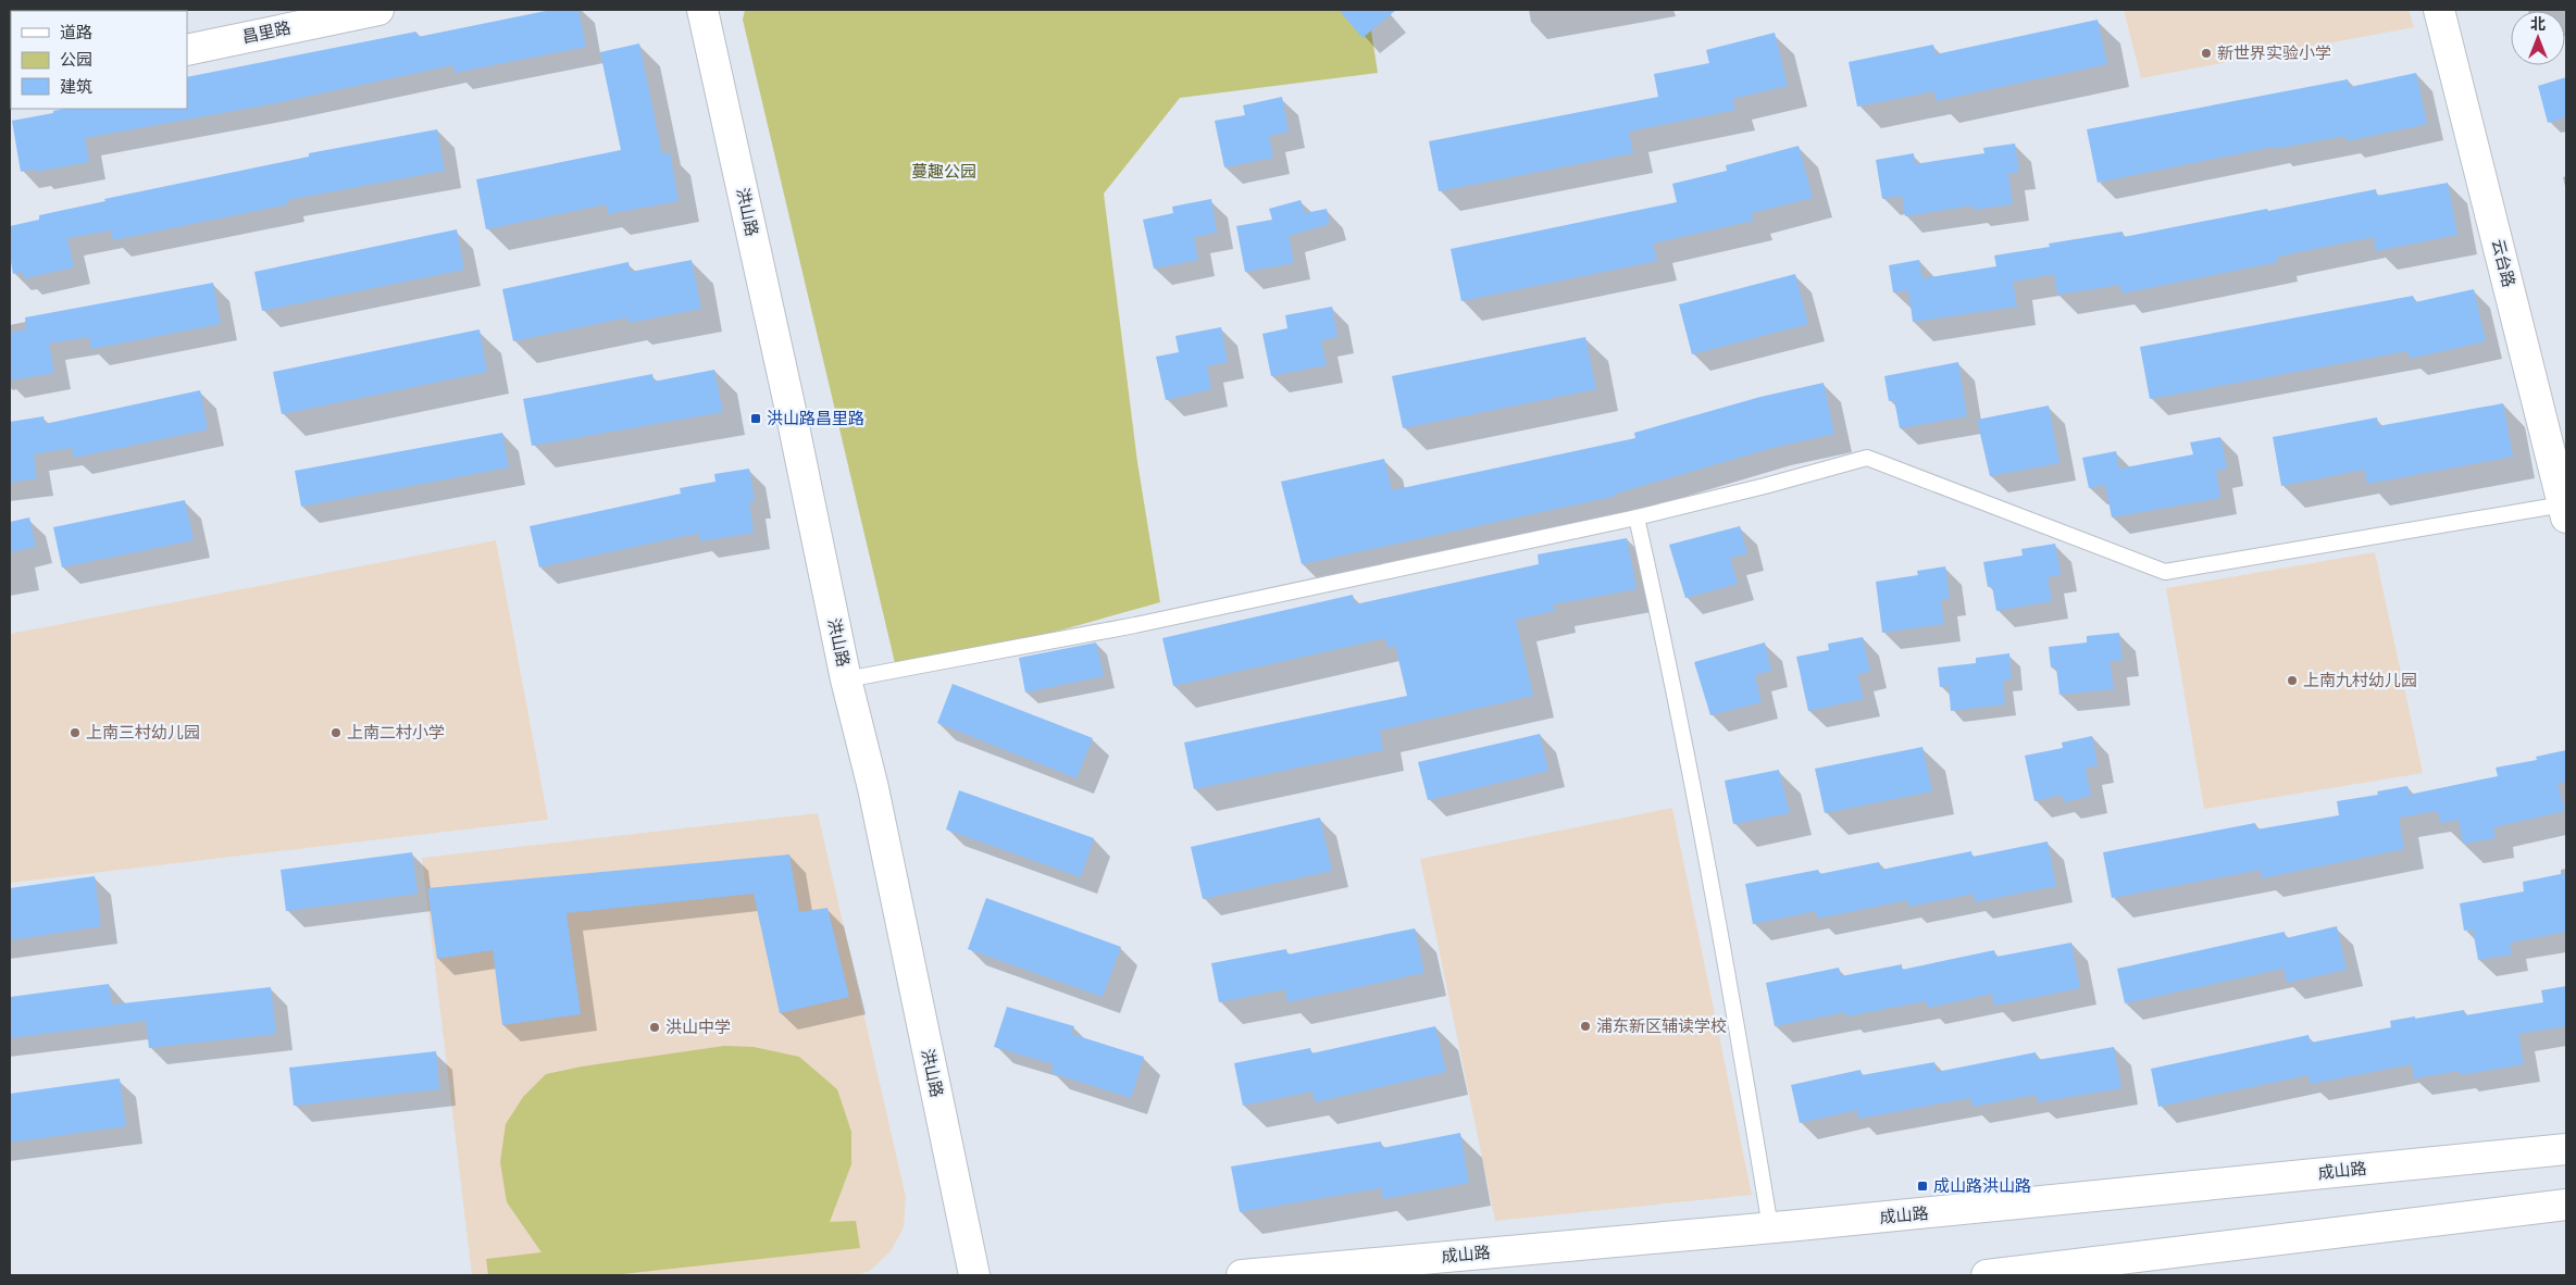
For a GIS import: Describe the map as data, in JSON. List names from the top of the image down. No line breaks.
{"streets":{"street":["昌里路","洪山路","云台路","成山路"]},"parks":["蔓趣公园"],"places":{"other":["新世界实验小学","上南九村幼儿园","上南三村幼儿园","上南二村小学","浦东新区辅读学校","洪山中学"],"transit":["洪山路昌里路","成山路洪山路"]},"legend":["道路","公园","建筑"],"north":"top"}
